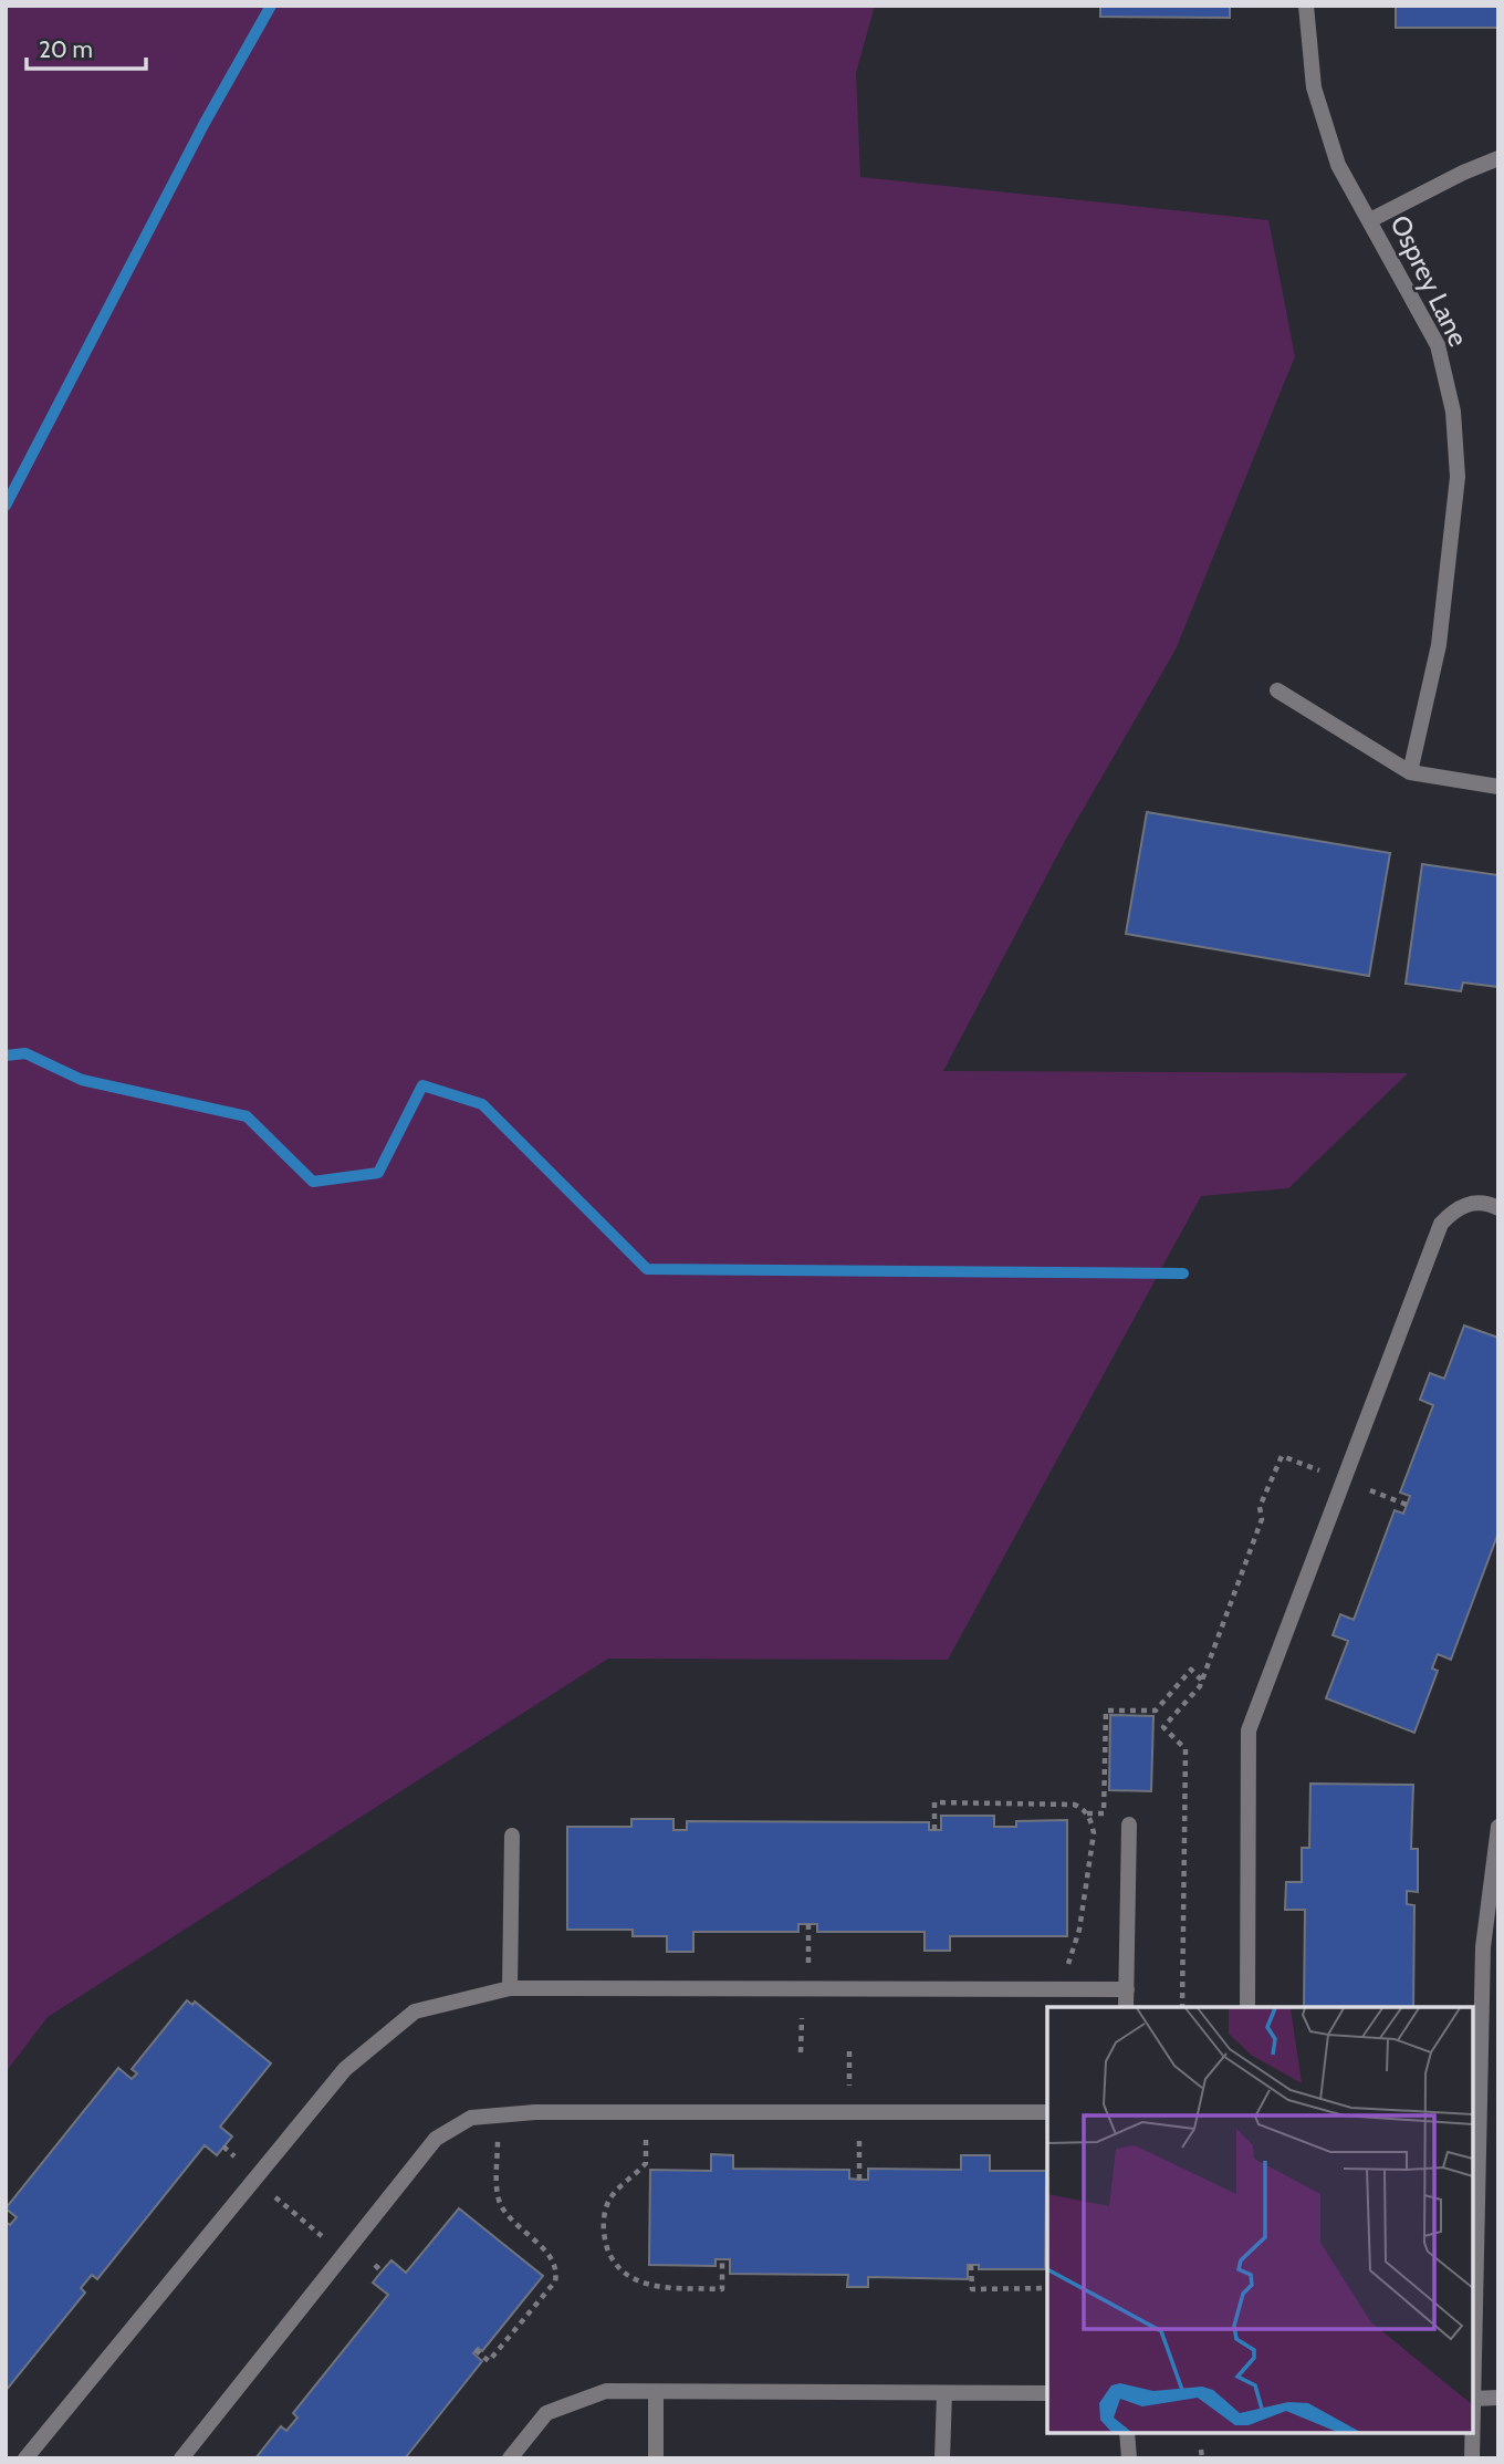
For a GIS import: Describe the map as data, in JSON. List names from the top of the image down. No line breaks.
{"streets":{"street":["Osprey Lane"]},"scale_bar":"20 m"}
